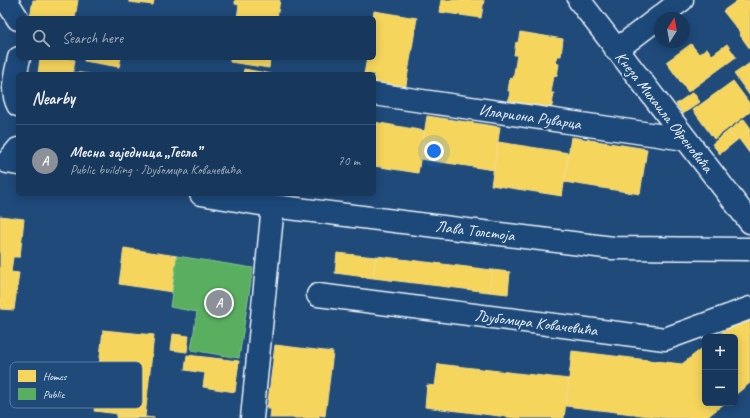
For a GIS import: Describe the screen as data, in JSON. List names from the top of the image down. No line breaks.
{"streets":{"street":["Кнеза Михаила Обреновића","Илариона Руварца","Лава Толстоја","Љубомира Ковачевића"]},"crossings":[["Кнеза Михаила Обреновића","Илариона Руварца"]],"legend":["Homes","Public"],"north":"top","page":{"search":"Search here","heading":"Nearby","list":[{"mark":"A","name":"Месна заједница „Тесла”","note":"Public building · Љубомира Ковачевића","value":"70 m"}],"pins":"A","map_buttons":["+","−"]}}
